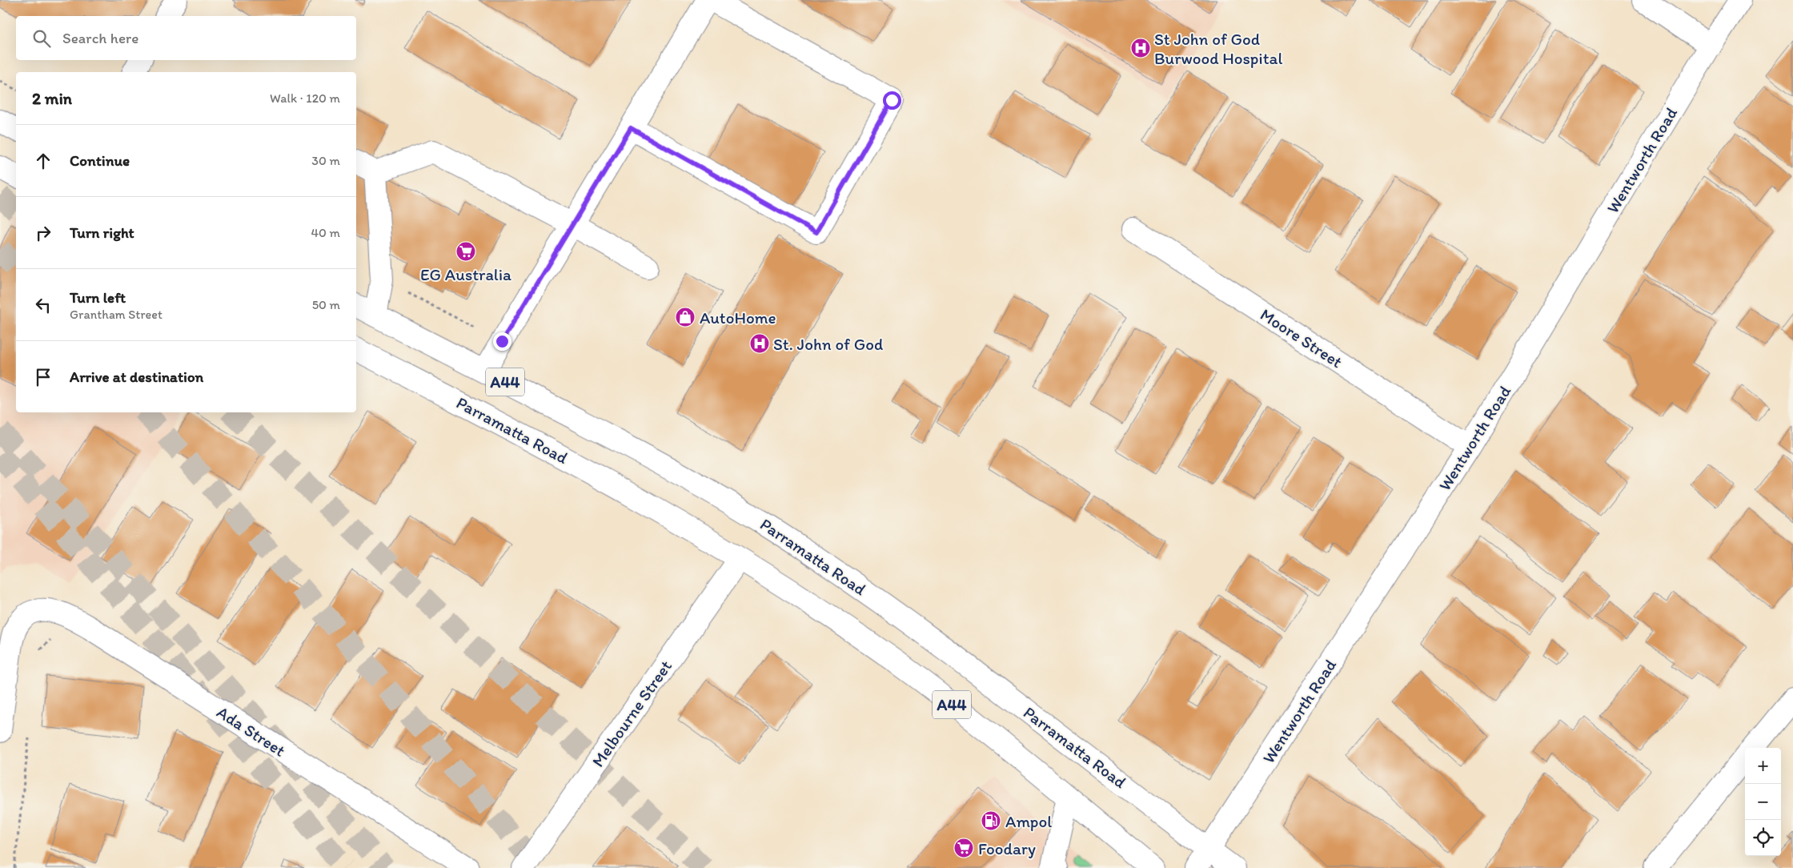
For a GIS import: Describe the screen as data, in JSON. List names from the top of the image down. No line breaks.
{"streets":{"main road":["Wentworth Road","Moore Street","A44","Parramatta Road","Melbourne Street","Ada Street"]},"crossings":[["Wentworth Road","Moore Street"],["Wentworth Road","Parramatta Road"],["Parramatta Road","Melbourne Street"]],"places":{"hospital":["St John of God Burwood Hospital","St. John of God"],"supermarket":["EG Australia","Foodary"],"shop":["AutoHome"],"fuel station":["Ampol"]},"page":{"search":"Search here","heading":["2 min","Walk · 120 m"],"list":[["Continue","30 m"],["Turn right","40 m"],["Turn left","Grantham Street","50 m"],"Arrive at destination"],"map_buttons":["+","−"]}}
